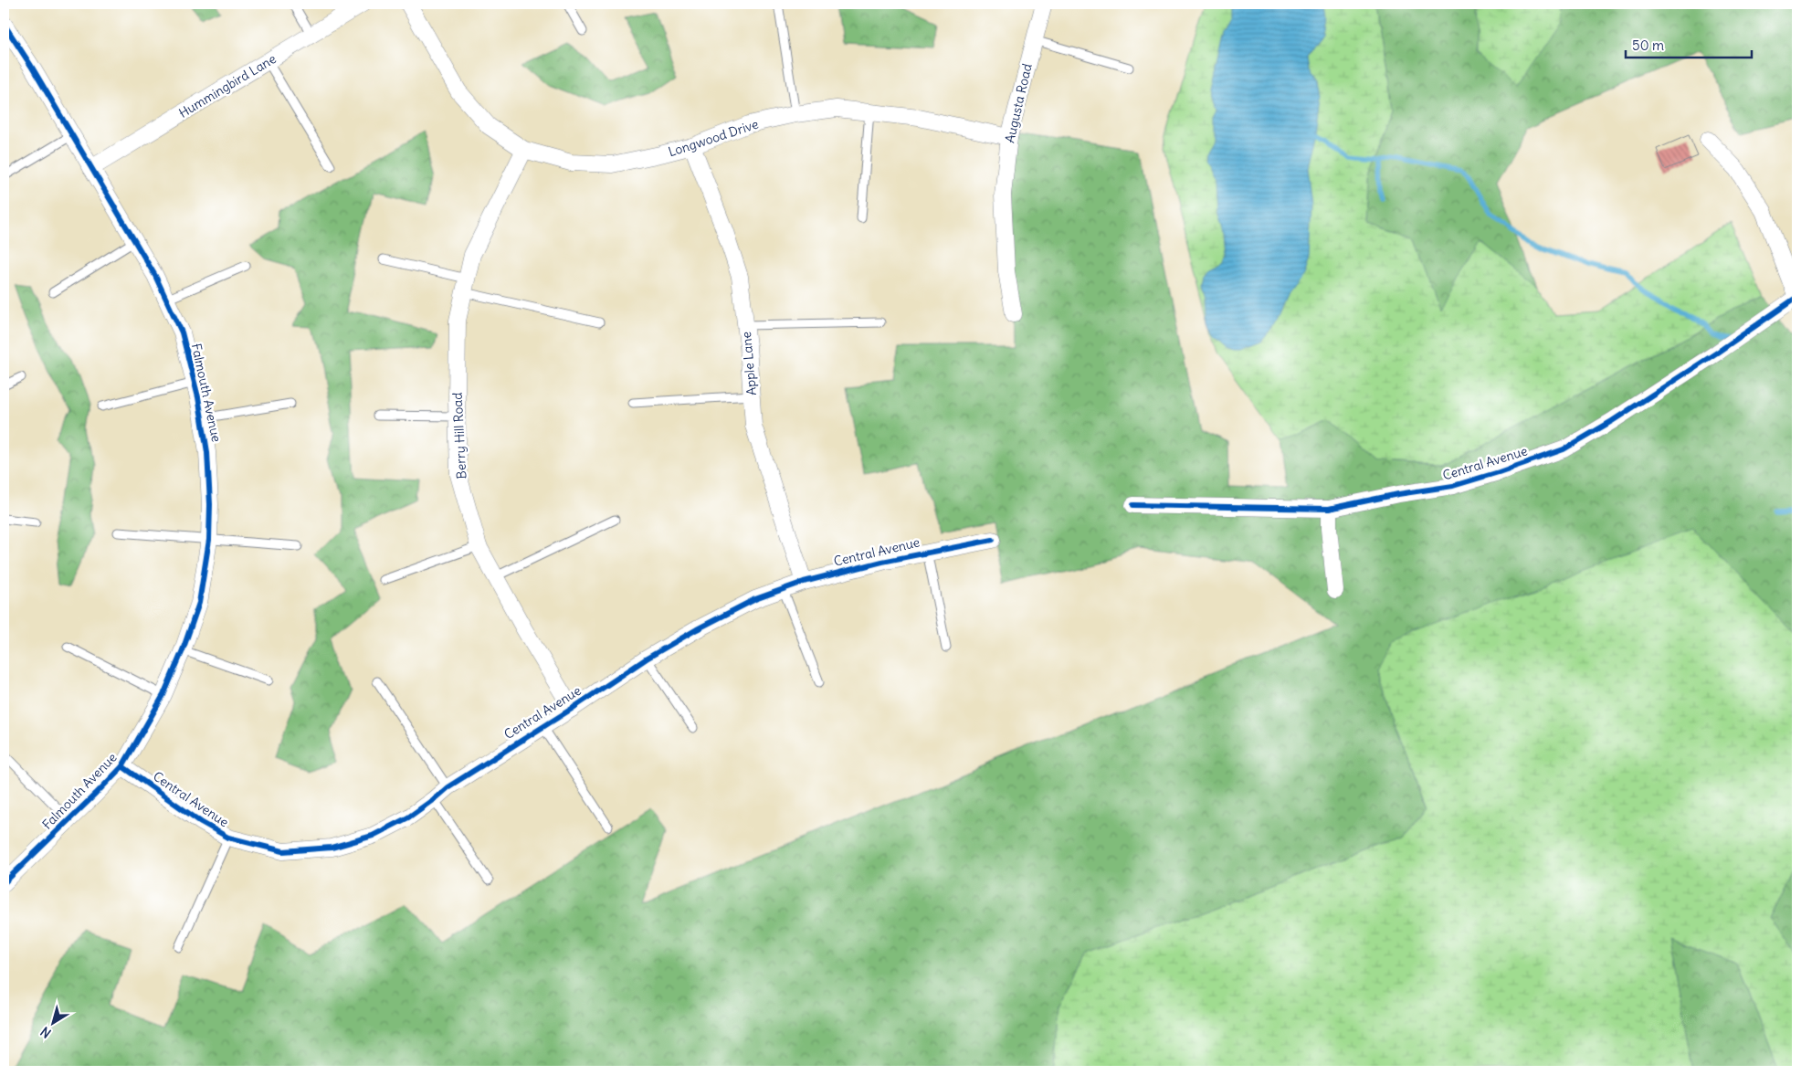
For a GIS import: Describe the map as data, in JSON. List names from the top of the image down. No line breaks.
{"streets":{"street":["Hummingbird Lane","Augusta Road","Longwood Drive","Apple Lane","Falmouth Avenue","Berry Hill Road","Central Avenue"]},"crossings":[["Hummingbird Lane","Falmouth Avenue"],["Augusta Road","Longwood Drive"],["Longwood Drive","Apple Lane"],["Longwood Drive","Berry Hill Road"],["Apple Lane","Central Avenue"],["Falmouth Avenue","Central Avenue"],["Berry Hill Road","Central Avenue"]],"scale_bar":"50 m","north":"bottom left"}
